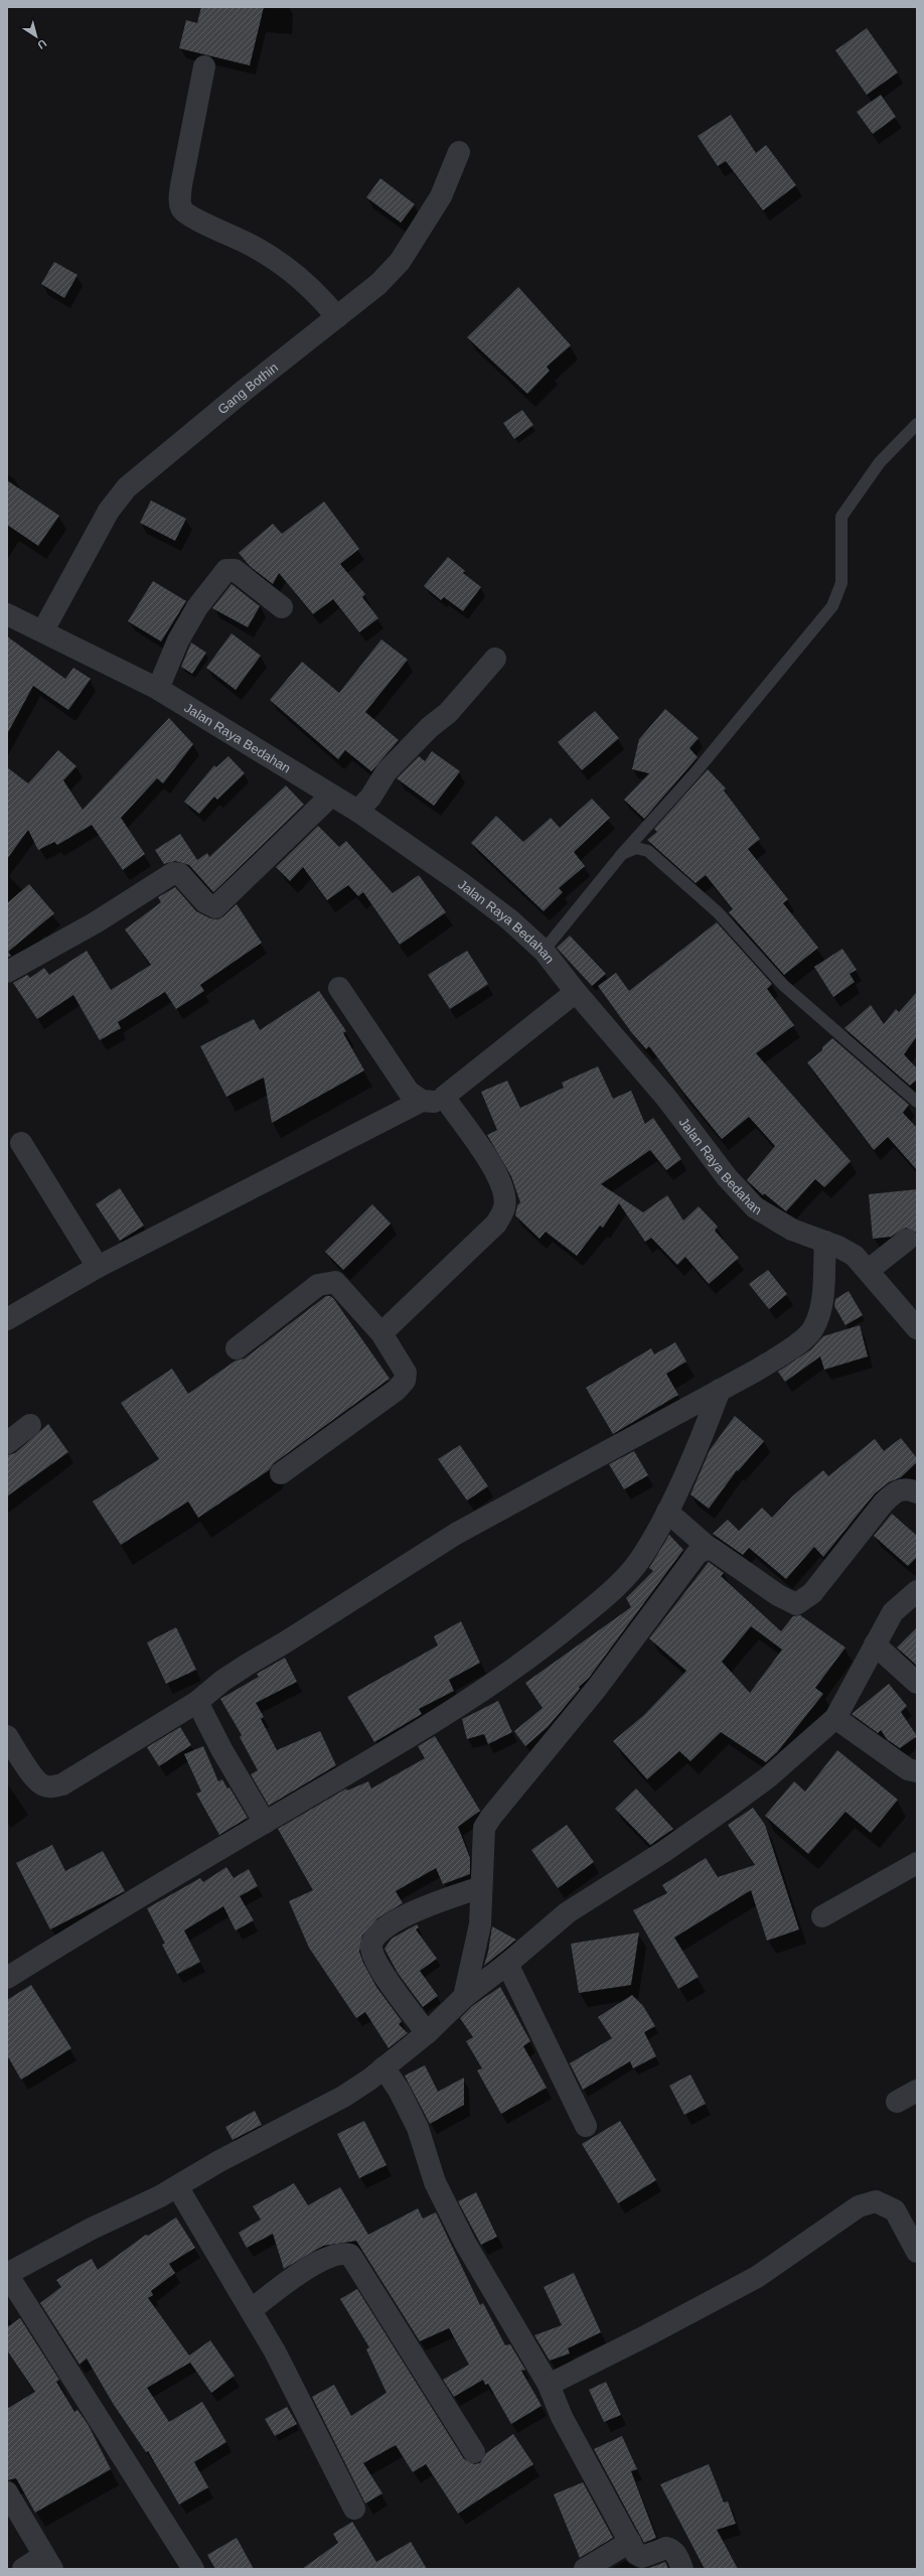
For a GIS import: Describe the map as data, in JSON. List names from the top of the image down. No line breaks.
{"streets":{"street":["Gang Bothin","Jalan Raya Bedahan"]},"crossings":[["Gang Bothin","Jalan Raya Bedahan"]],"north":"bottom right"}
